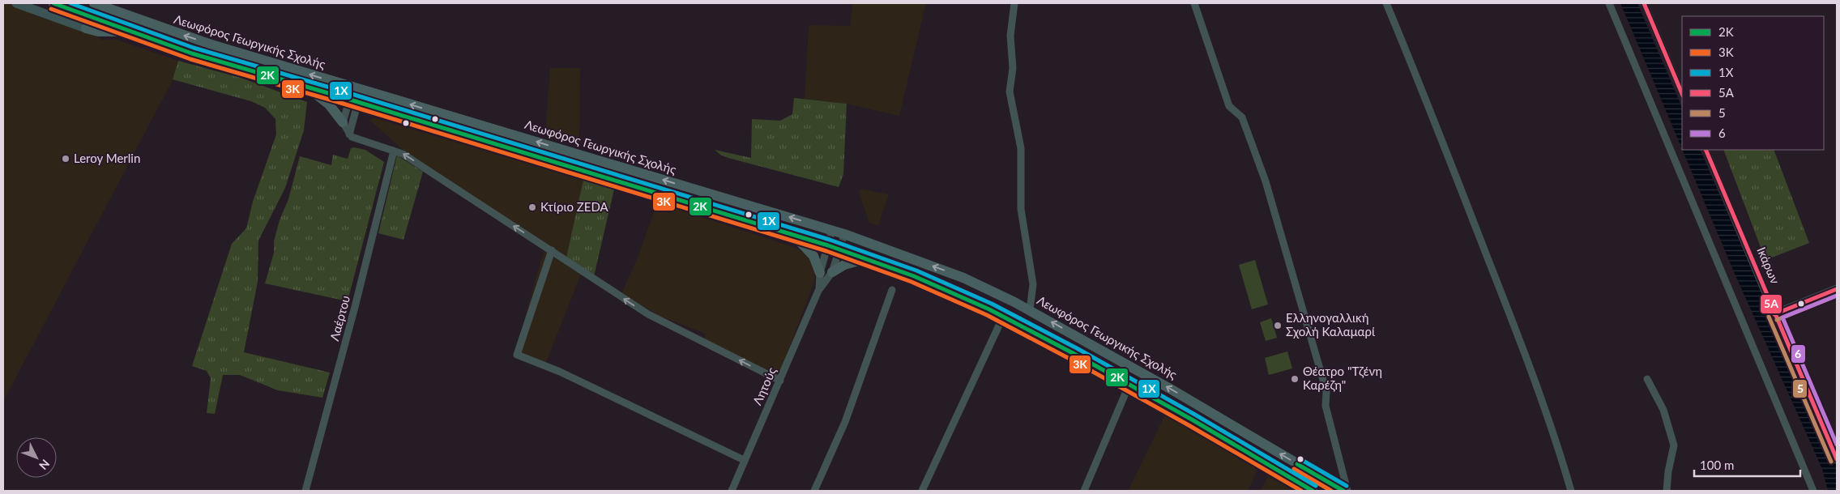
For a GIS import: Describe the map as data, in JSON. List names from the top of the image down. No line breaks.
{"streets":{"main road":["Λεωφόρος Γεωργικής Σχολής","Ικάρων"],"street":["Λαέρτου","Λητούς"]},"crossings":[["Λεωφόρος Γεωργικής Σχολής","Λητούς"]],"places":["Leroy Merlin","Κτίριο ZEDA","Ελληνογαλλική Σχολή Καλαμαρί","Θέατρο \"Τζένη Καρέζη\""],"lines":["transit line 2Κ","transit line 1Χ","transit line 5Α","transit line 3Κ","transit line 5","transit line 6"],"legend":["2Κ","3Κ","1Χ","5Α","5","6"],"scale_bar":"100 m","north":"bottom right"}
